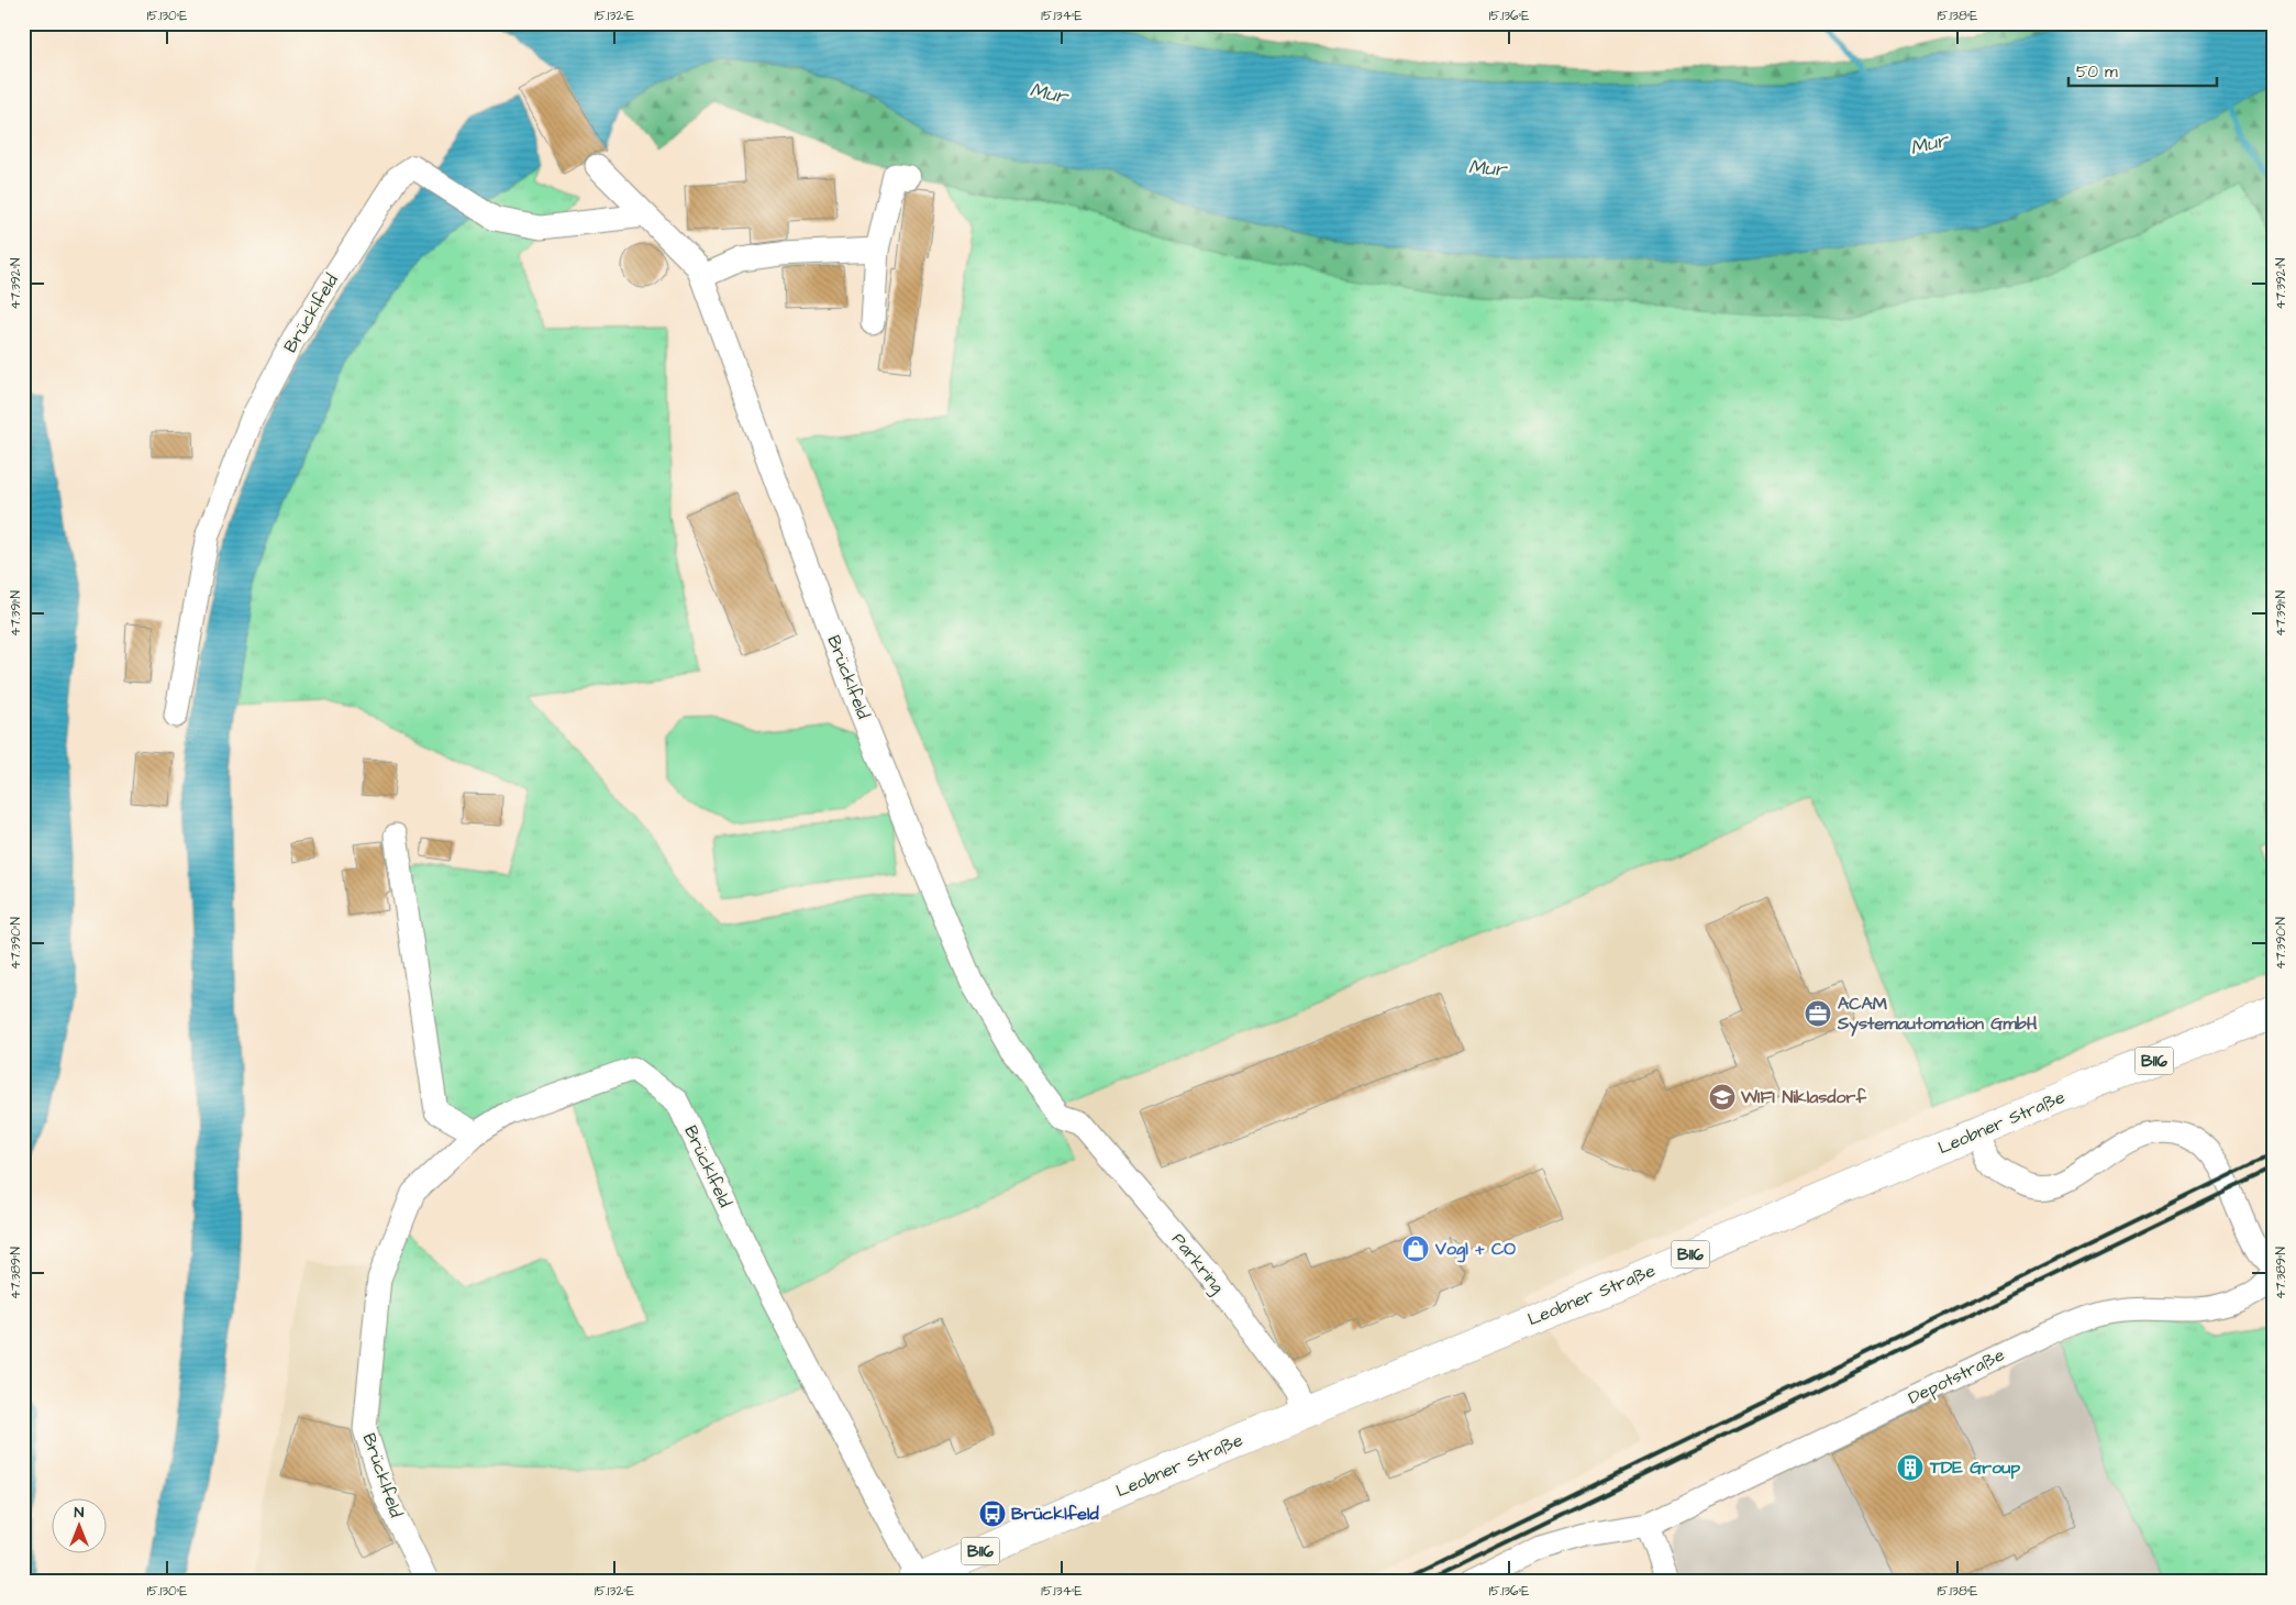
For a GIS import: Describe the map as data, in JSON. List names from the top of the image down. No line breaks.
{"streets":{"main road":["B116","Leobner Straße"],"street":["Brücklfeld","Parkring","Depotstraße"]},"crossings":[["Brücklfeld","Leobner Straße"],["Brücklfeld","Parkring"],["Leobner Straße","Parkring"]],"water":["Mur"],"places":{"office":["ACAM Systemautomation GmbH"],"school or university":["WIFI Niklasdorf"],"shop":["Vogl + CO"],"building":["TDE Group"],"bus stop":["Brücklfeld"]},"scale_bar":"50 m","north":"top","coordinates":["15.130°E","15.132°E","15.134°E","15.136°E","15.138°E","47.392°N","47.391°N","47.390°N","47.389°N"]}
